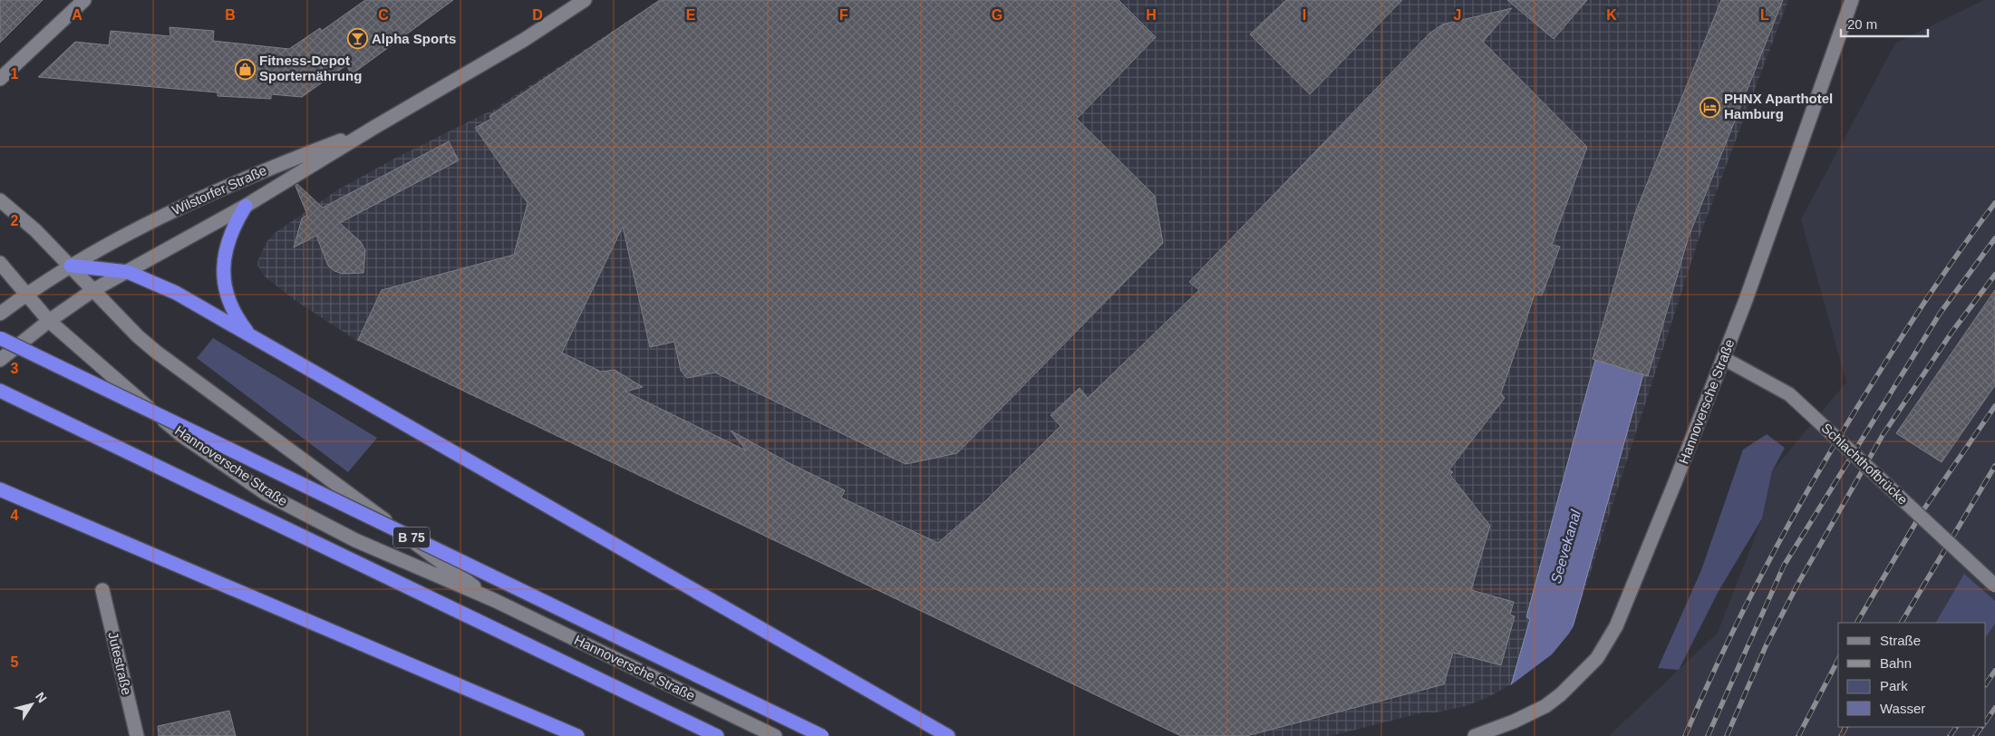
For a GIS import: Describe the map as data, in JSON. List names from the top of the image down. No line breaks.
{"streets":{"highway":["B 75"],"main road":["Wilstorfer Straße","Hannoversche Straße","Schlachthofbrücke","Jutestraße"]},"crossings":[["Wilstorfer Straße","Hannoversche Straße"],["Hannoversche Straße","Schlachthofbrücke"]],"water":["Seevekanal"],"places":{"bar":["Alpha Sports"],"shop":["Fitness-Depot Sporternährung"],"hotel":["PHNX Aparthotel Hamburg"]},"legend":["Straße","Bahn","Park","Wasser"],"scale_bar":"20 m","north":"top right","grid":{"columns":["A","B","C","D","E","F","G","H","I","J","K","L"],"rows":["1","2","3","4","5"]}}
